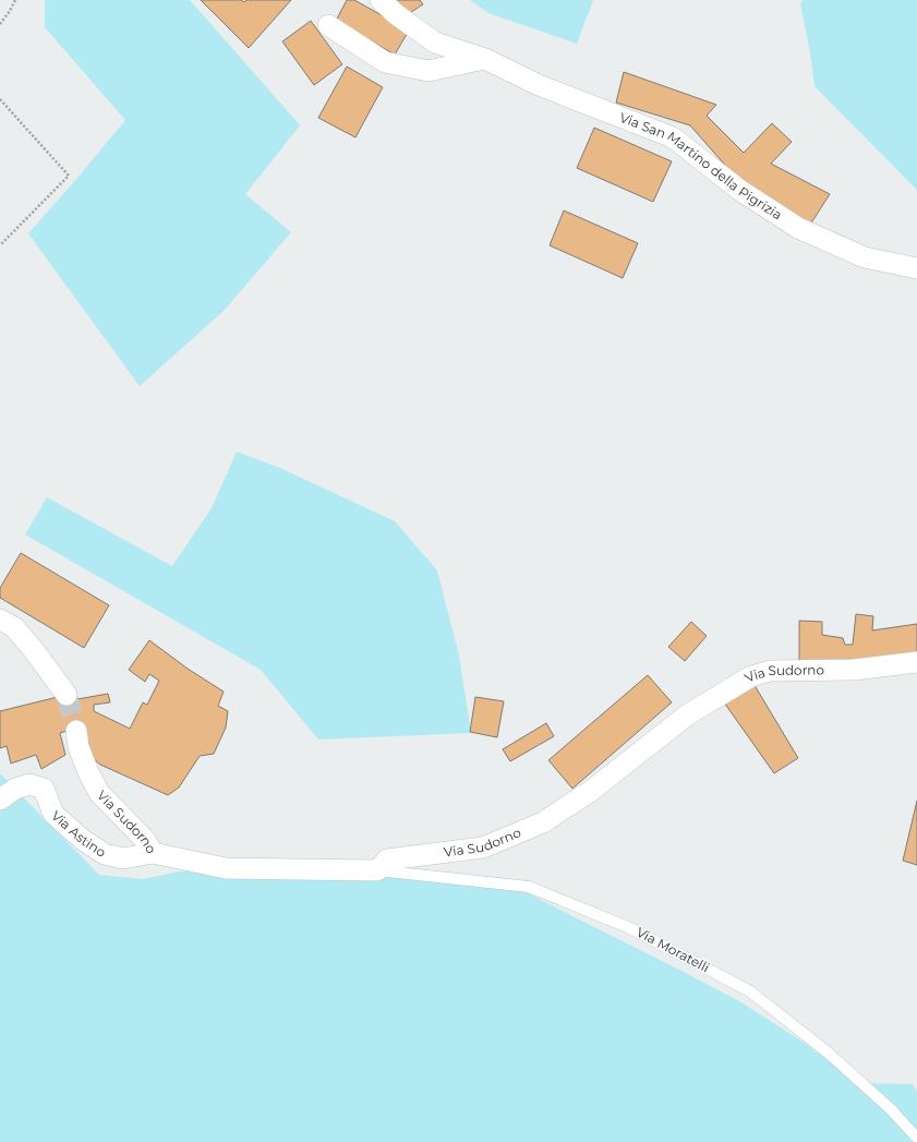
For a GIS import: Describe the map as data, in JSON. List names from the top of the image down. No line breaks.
{"streets":{"street":["Via San Martino della Pigrizia","Via Sudorno","Via Astino"],"lane":["Via Moratelli"]},"crossings":[["Via Sudorno","Via Astino"],["Via Sudorno","Via Moratelli"]]}
